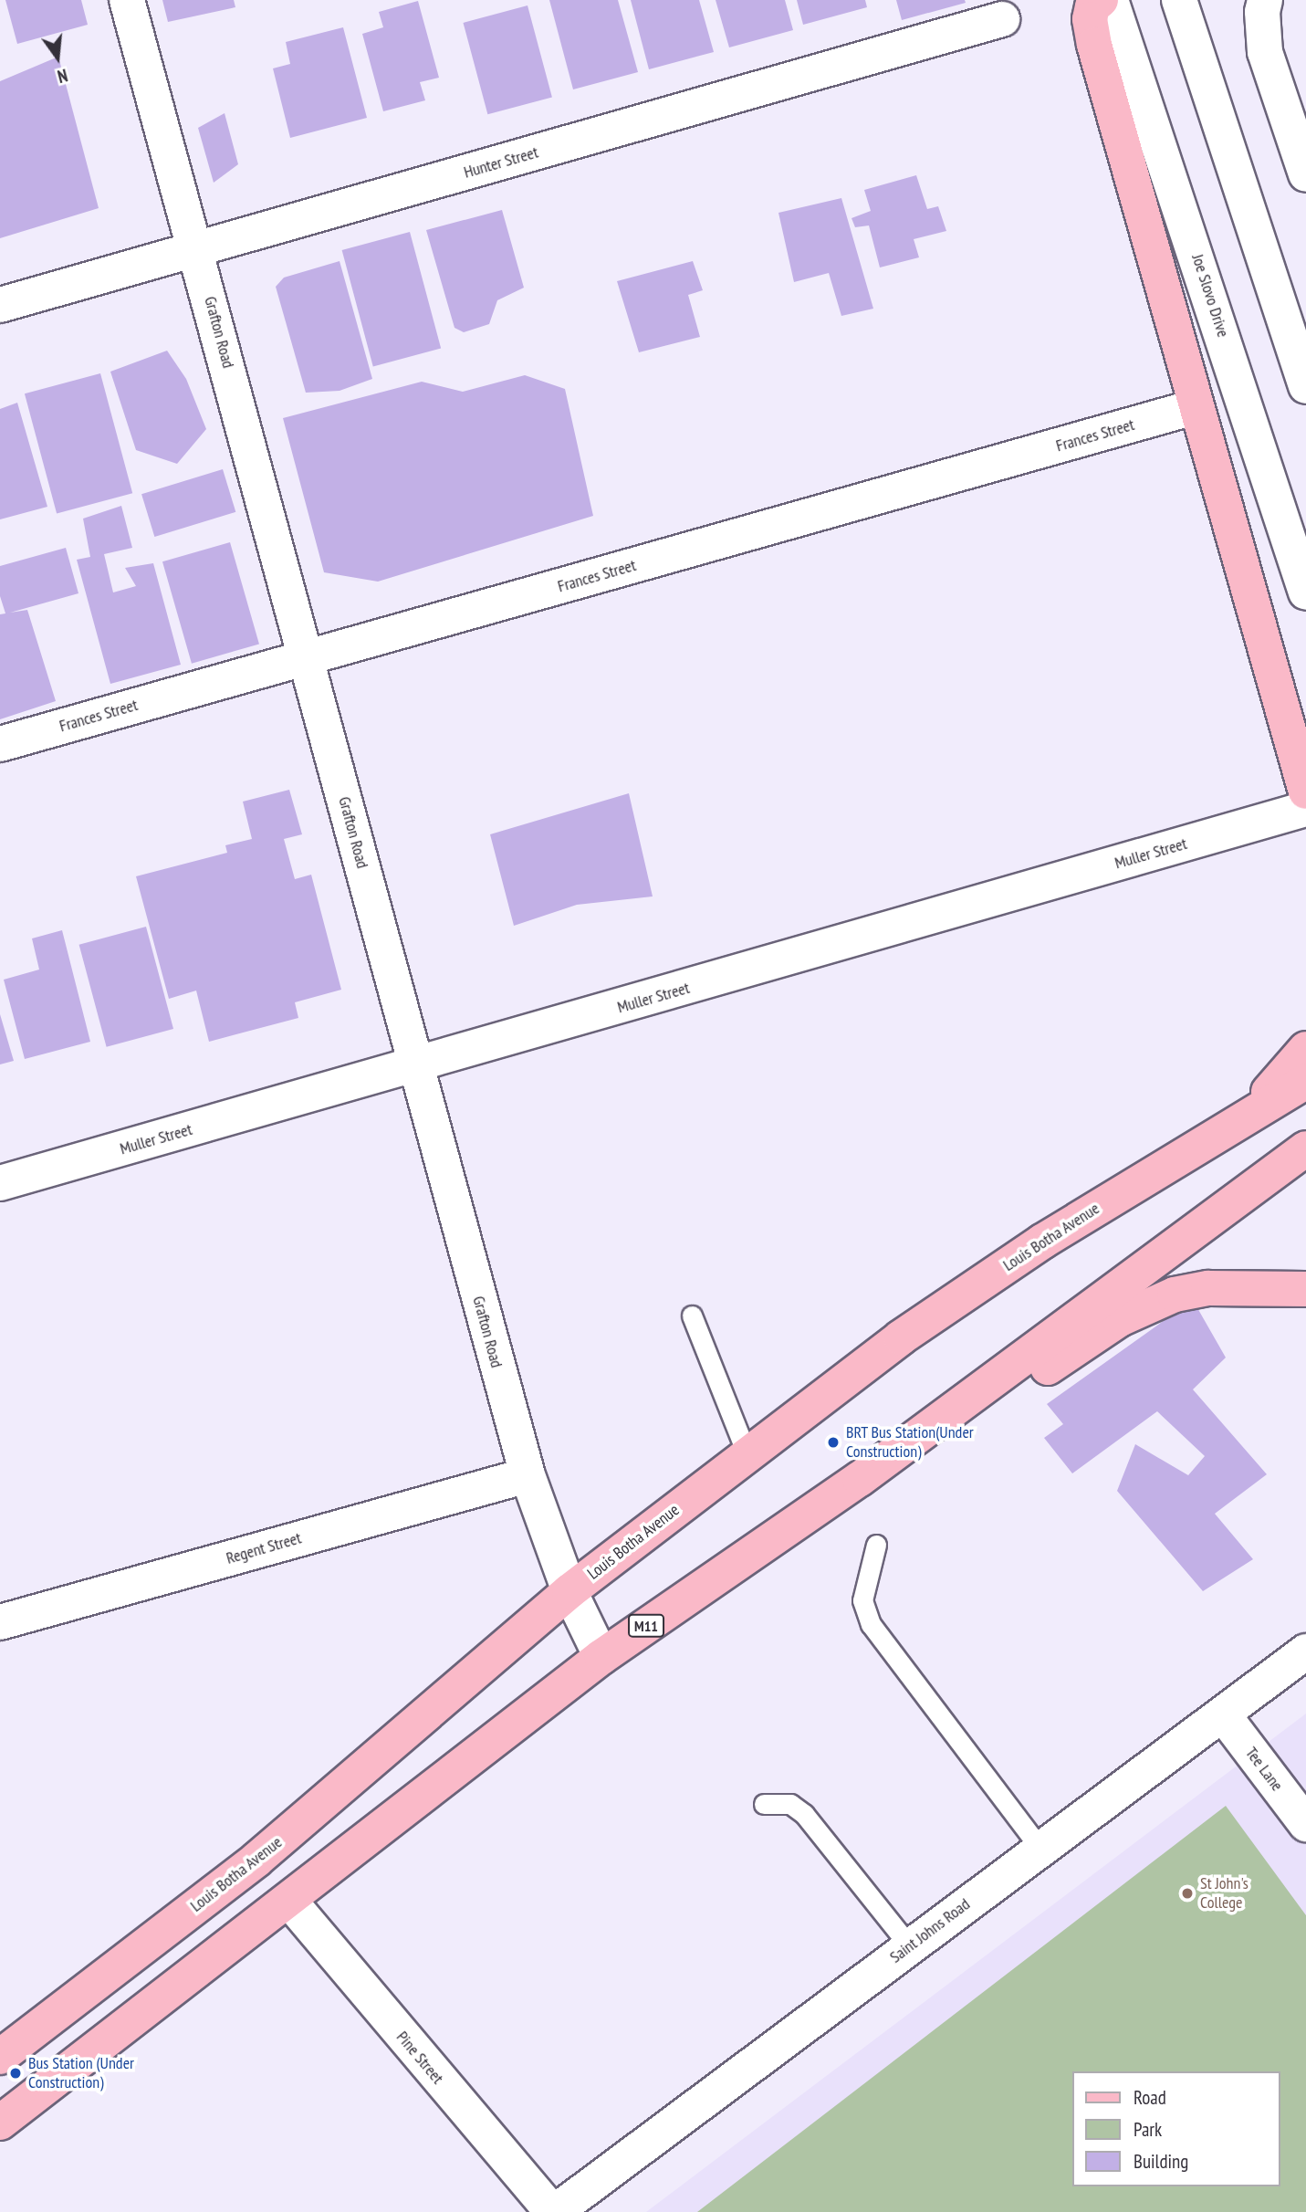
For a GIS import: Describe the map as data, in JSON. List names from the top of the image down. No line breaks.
{"streets":{"main road":["Louis Botha Avenue","M11"],"street":["Hunter Street","Joe Slovo Drive","Grafton Road","Frances Street","Muller Street","Regent Street","Tee Lane","Saint Johns Road","Pine Street"]},"crossings":[["Hunter Street","Grafton Road"],["Grafton Road","Frances Street"],["Grafton Road","Muller Street"],["Grafton Road","Louis Botha Avenue"],["Grafton Road","Regent Street"],["Grafton Road","M11"],["M11","Pine Street"],["Tee Lane","Saint Johns Road"],["Saint Johns Road","Pine Street"]],"places":["BRT Bus Station(Under Construction)","St John's College","Bus Station (Under Construction)"],"legend":["Road","Park","Building"],"north":"bottom"}
